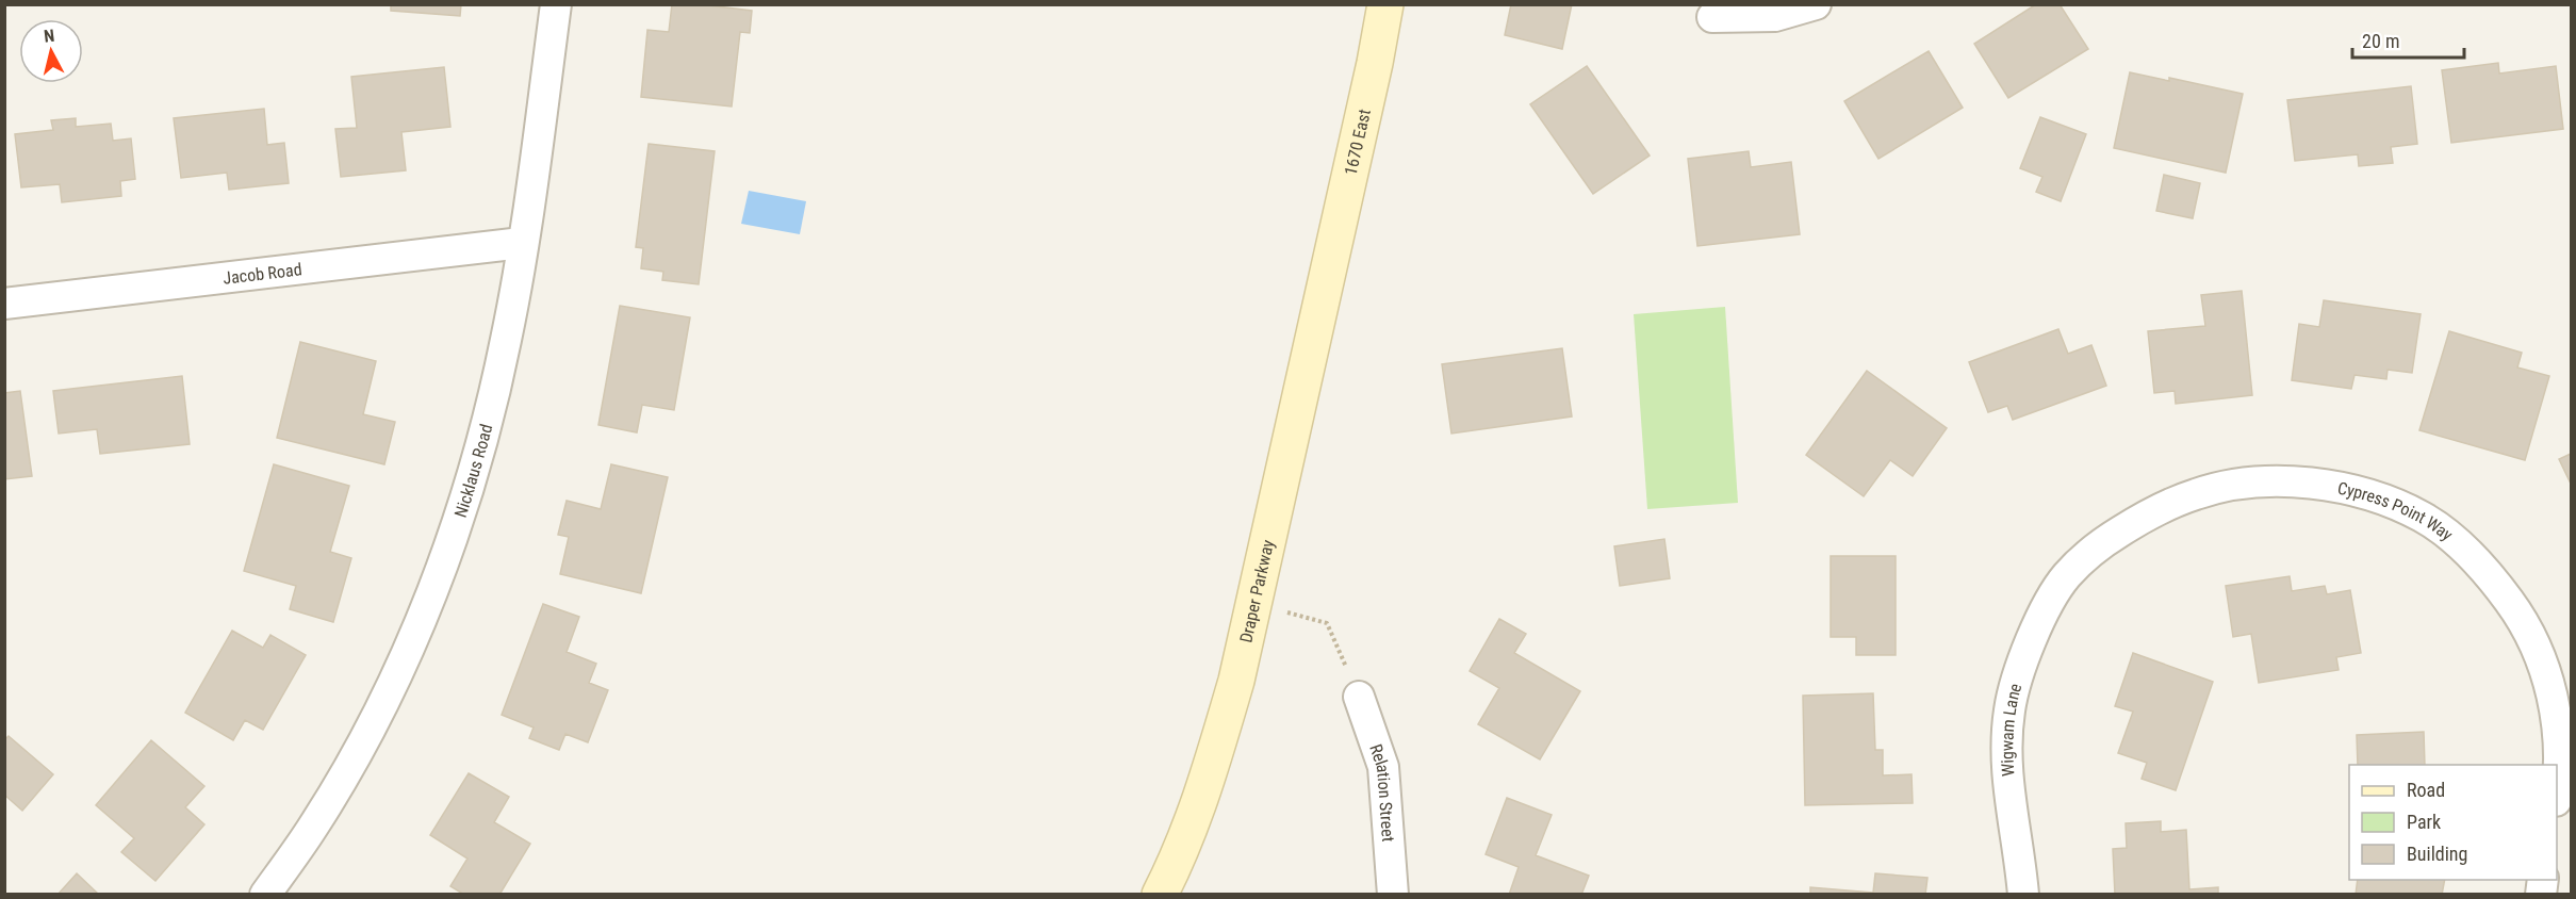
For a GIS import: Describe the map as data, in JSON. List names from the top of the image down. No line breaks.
{"streets":{"main road":["1670 East","Draper Parkway"],"street":["Jacob Road","Nicklaus Road","Cypress Point Way","Wigwam Lane","Relation Street"]},"crossings":[["1670 East","Draper Parkway"],["Jacob Road","Nicklaus Road"],["Cypress Point Way","Wigwam Lane"]],"legend":["Road","Park","Building"],"scale_bar":"20 m","north":"top"}
